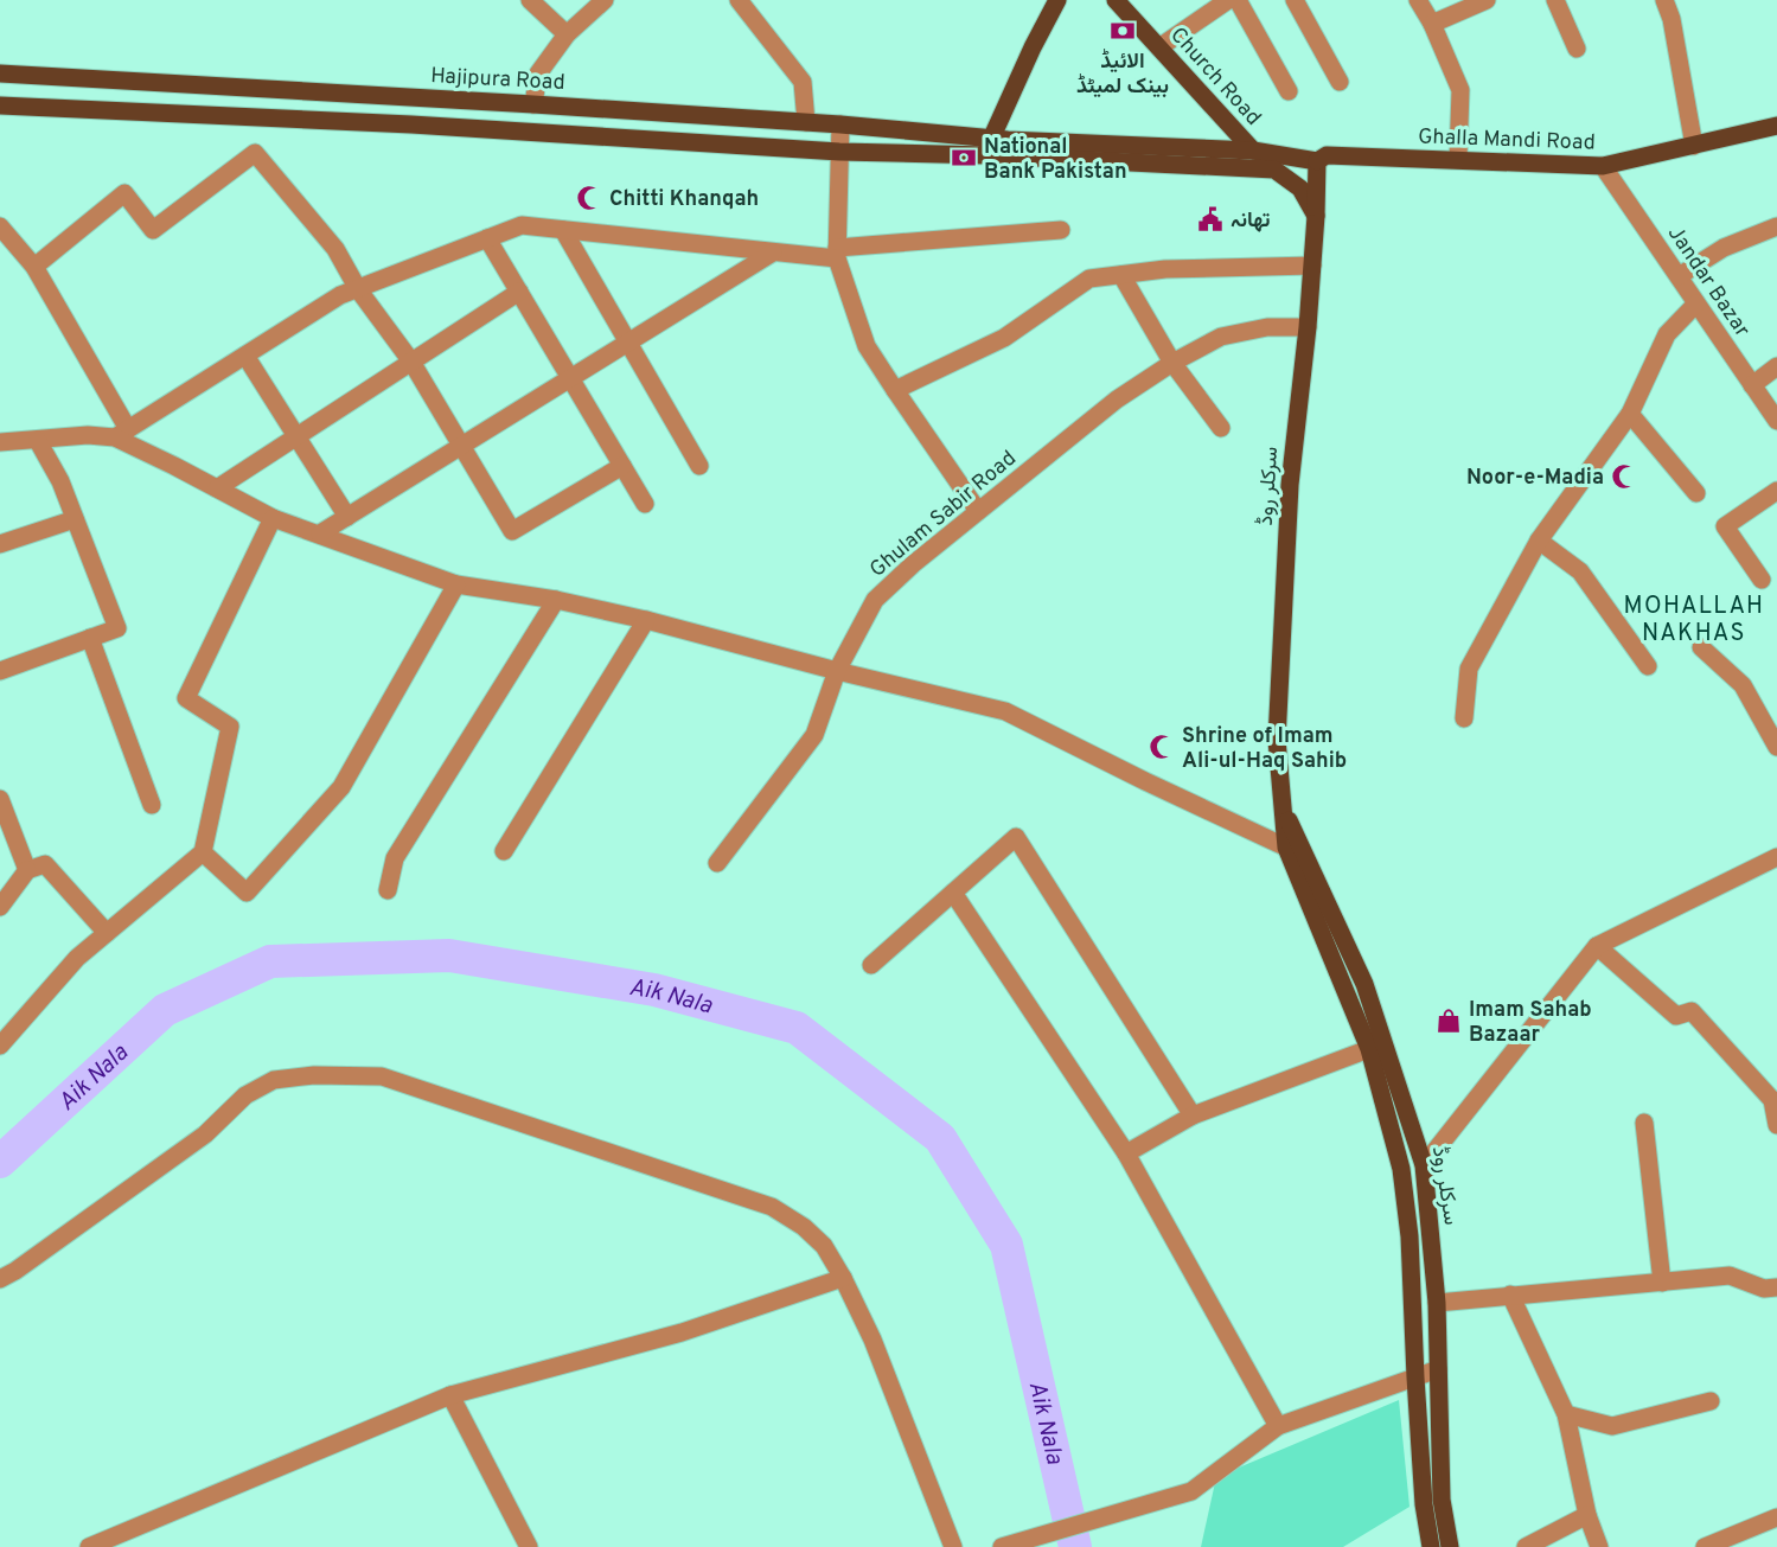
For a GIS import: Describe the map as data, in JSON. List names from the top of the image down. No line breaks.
{"streets":{"main road":["Church Road","Hajipura Road","Ghalla Mandi Road","سرکلر روڈ"],"street":["Jandar Bazar","Ghulam Sabir Road"]},"crossings":[["Church Road","Hajipura Road"],["Church Road","Ghalla Mandi Road"],["Hajipura Road","Ghalla Mandi Road"],["Ghalla Mandi Road","Jandar Bazar"],["Ghalla Mandi Road","سرکلر روڈ"],["سرکلر روڈ","Ghulam Sabir Road"]],"districts":["MOHALLAH NAKHAS"],"water":["Aik Nala"],"places":{"bank":["الائیڈ بینک لمیٹڈ","National Bank Pakistan"],"mosque":["Chitti Khanqah","Noor-e-Madia","Shrine of Imam Ali-ul-Haq Sahib"],"public building":["تھانہ"],"shop":["Imam Sahab Bazaar"]}}
